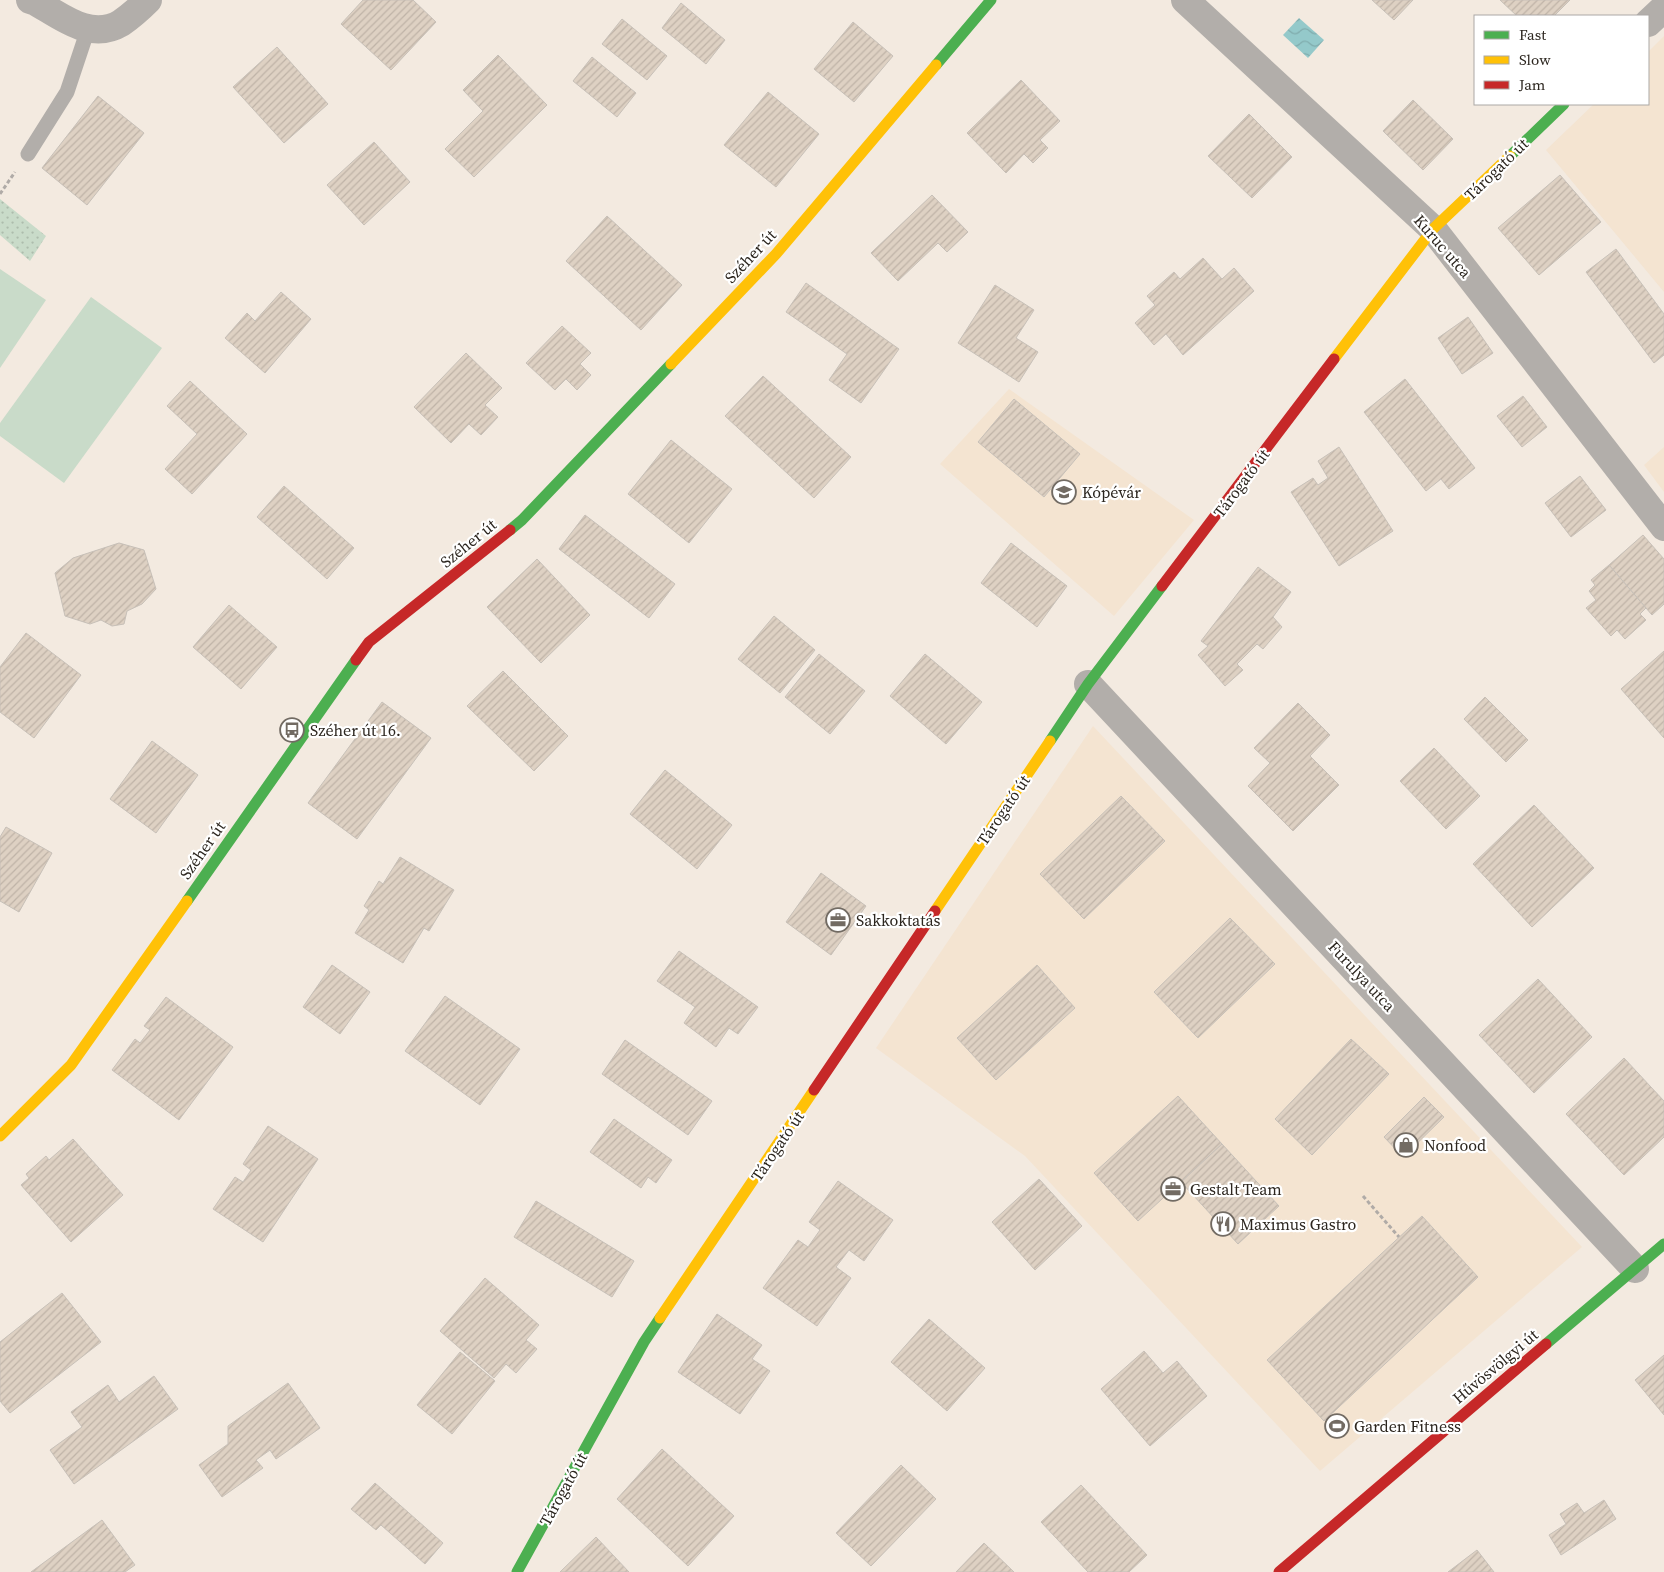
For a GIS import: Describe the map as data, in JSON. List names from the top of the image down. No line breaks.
{"streets":{"street":["Tárogató út","Kuruc utca","Széher út","Furulya utca","Hűvösvölgyi út"]},"crossings":[["Tárogató út","Kuruc utca"],["Tárogató út","Furulya utca"],["Furulya utca","Hűvösvölgyi út"]],"places":{"school or university":["Kópévár"],"bus stop":["Széher út 16."],"office":["Sakkoktatás","Gestalt Team"],"shop":["Nonfood"],"restaurant":["Maximus Gastro"],"sports":["Garden Fitness"]},"legend":["Fast","Slow","Jam"]}
